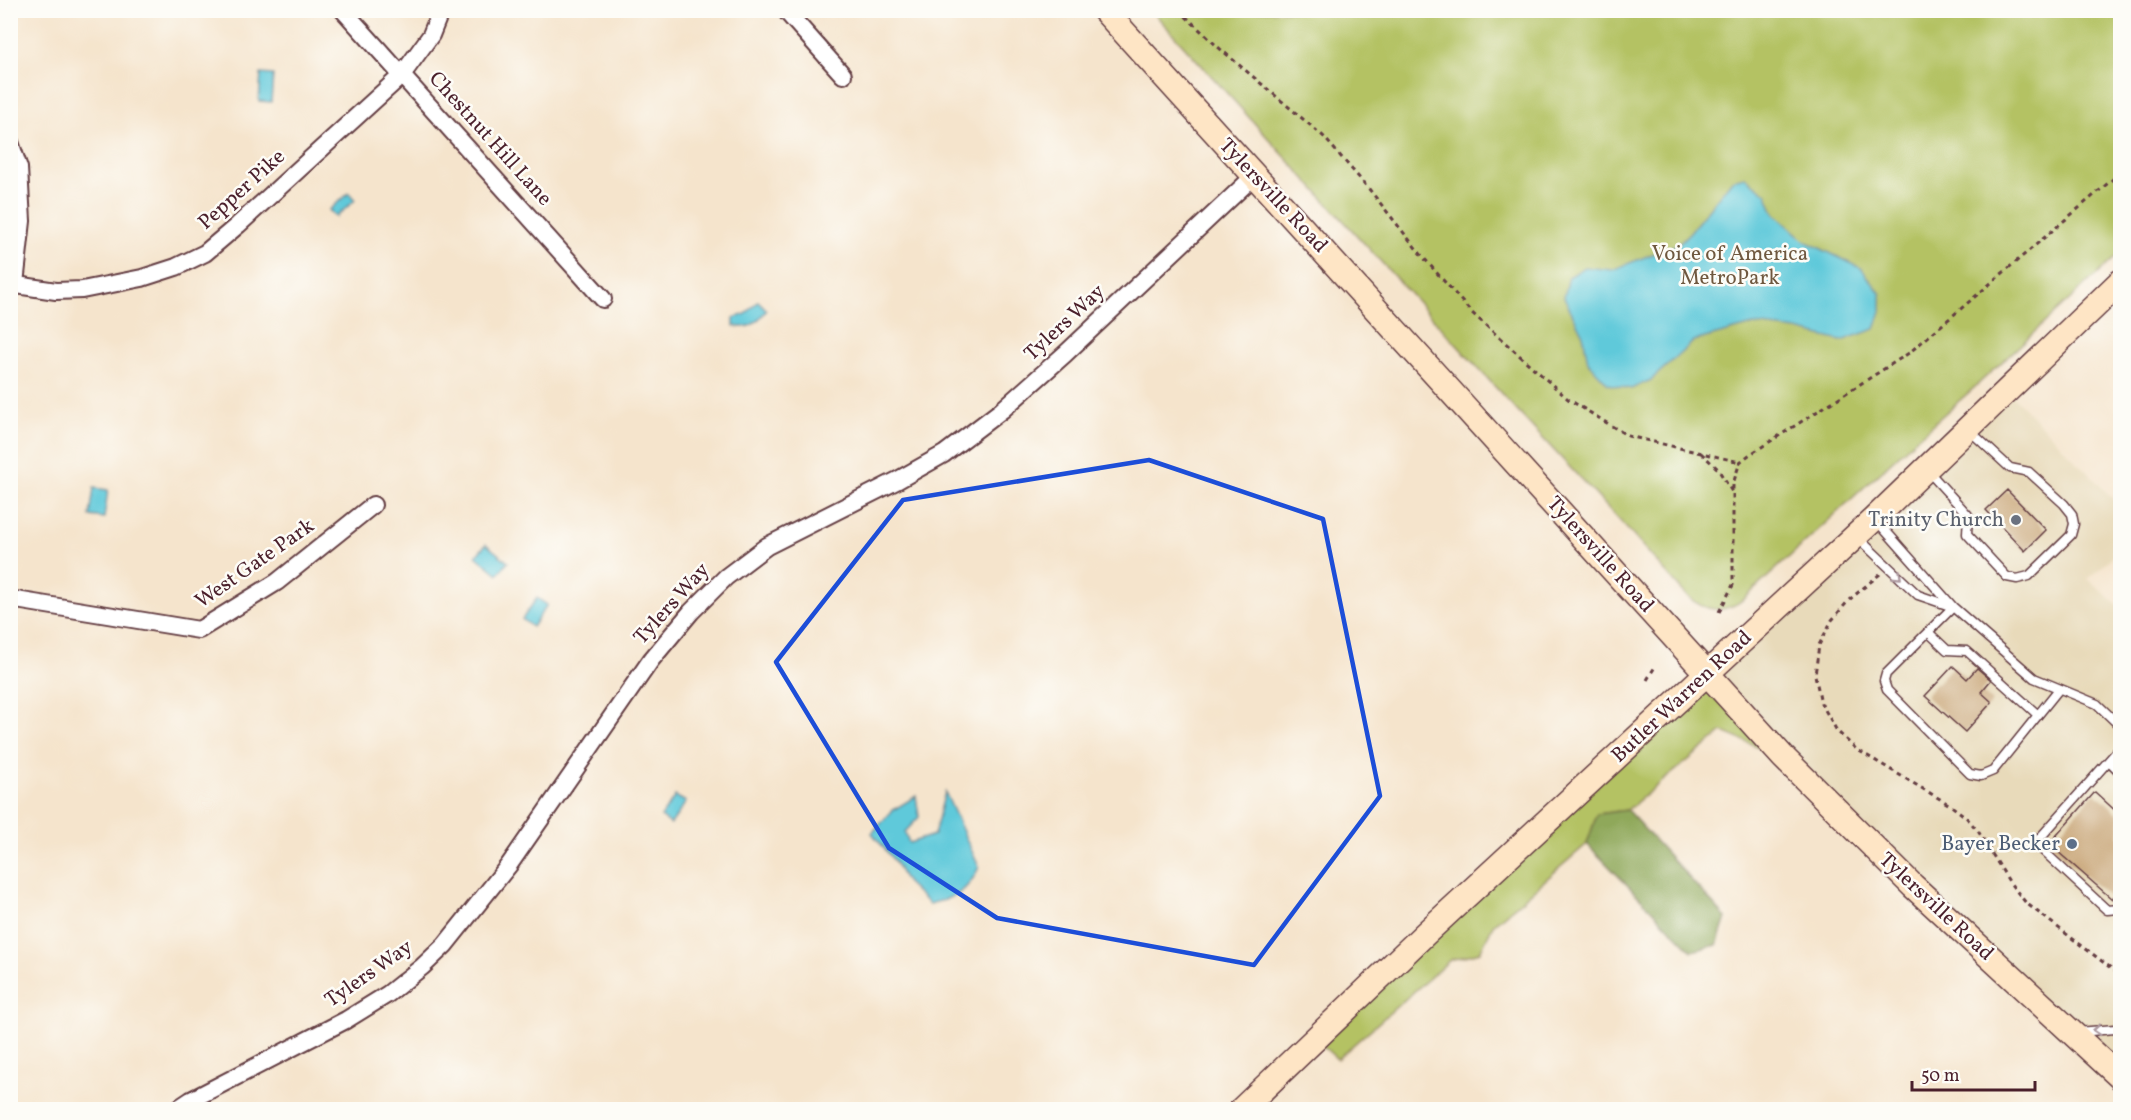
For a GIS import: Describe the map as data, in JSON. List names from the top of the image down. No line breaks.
{"streets":{"main road":["Tylersville Road","Butler Warren Road"],"street":["Chestnut Hill Lane","Pepper Pike","Tylers Way","West Gate Park"]},"crossings":[["Chestnut Hill Lane","Pepper Pike"],["Tylersville Road","Tylers Way"],["Tylersville Road","Butler Warren Road"]],"parks":["Voice of America MetroPark"],"places":["Trinity Church","Bayer Becker"],"scale_bar":"50 m"}
